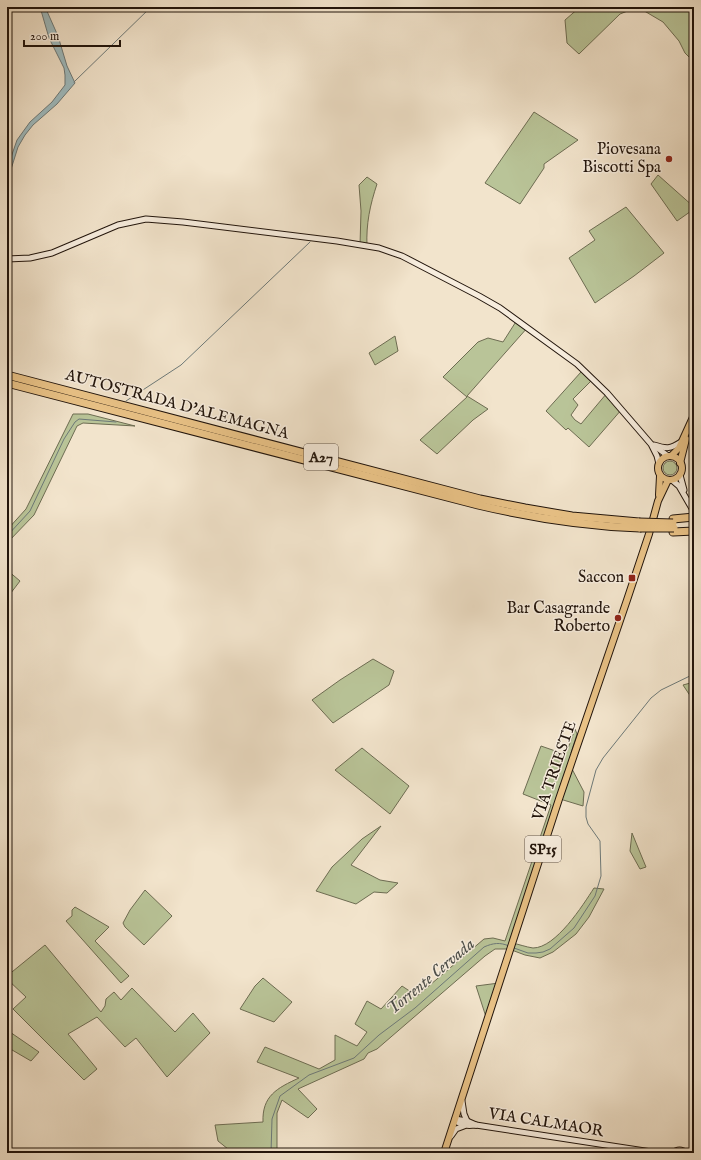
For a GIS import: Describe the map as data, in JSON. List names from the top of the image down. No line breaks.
{"streets":{"highway":["AUTOSTRADA D'ALEMAGNA","A27"],"main road":["VIA TRIESTE","SP15","VIA CALMAOR"]},"crossings":[["VIA TRIESTE","SP15"],["VIA TRIESTE","VIA CALMAOR"],["SP15","VIA CALMAOR"]],"water":["Torrente Cervada"],"places":{"other":["Piovesana Biscotti Spa","Bar Casagrande Roberto"],"transit":["Saccon"]},"scale_bar":"200 m"}
